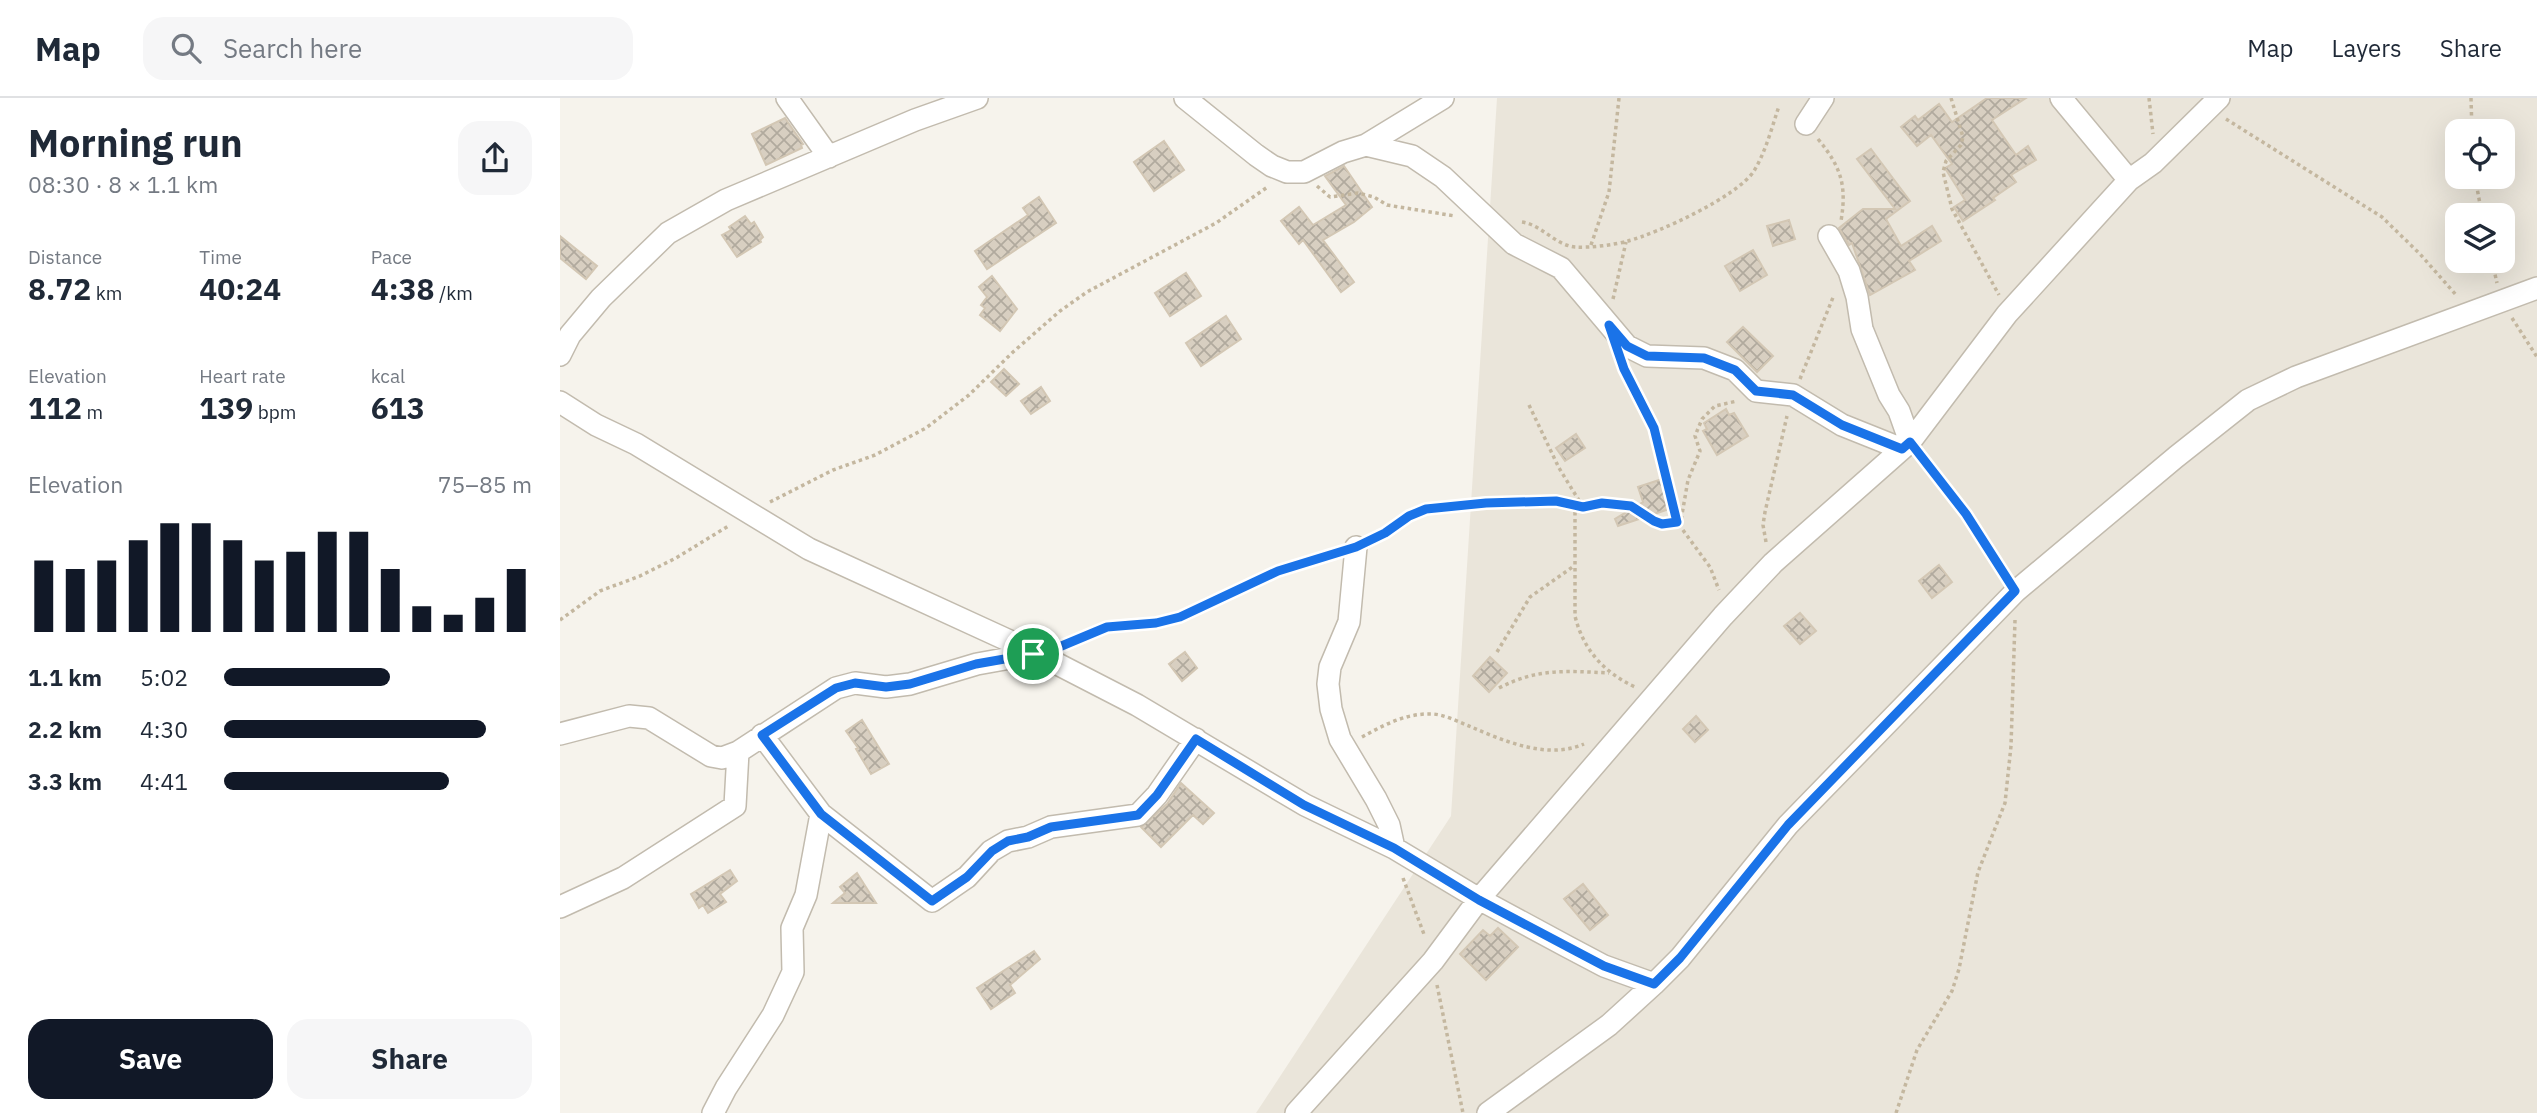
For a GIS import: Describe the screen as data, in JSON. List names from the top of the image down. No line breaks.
{"page":{"header":"Map","search":"Search here","nav":["Map","Layers","Share"],"heading":["Morning run","08:30 · 8 × 1.1 km"],"stats":[["Distance","8.72 km"],["Time","40:24"],["Pace","4:38 /km"],["Elevation","112 m"],["Heart rate","139 bpm"],["kcal","613"]],"chart":["Elevation","75–85 m"],"list":[{"name":"1.1 km","note":"5:02"},{"name":"2.2 km","note":"4:30"},{"name":"3.3 km","note":"4:41"}],"buttons":["Save","Share"]}}
